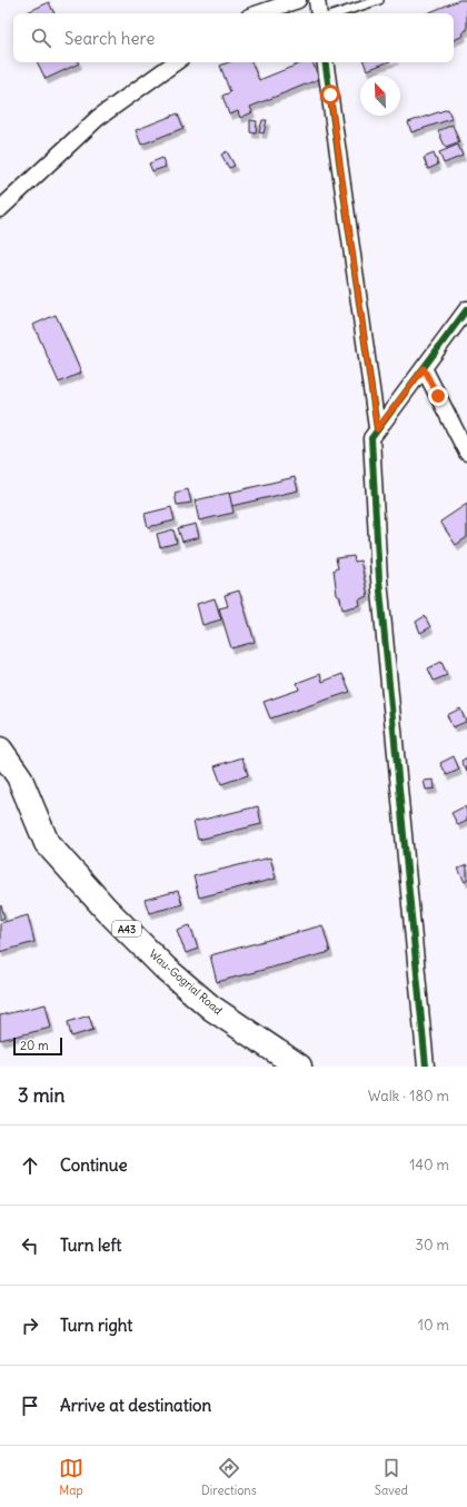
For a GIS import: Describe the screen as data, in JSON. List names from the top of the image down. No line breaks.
{"streets":{"main road":["A43","Wau-Gogrial Road"]},"scale_bar":"20 m","north":"top left","page":{"search":"Search here","scale":"20 m","heading":["3 min","Walk · 180 m"],"list":[["Continue","140 m"],["Turn left","30 m"],["Turn right","10 m"],"Arrive at destination"],"nav":["Map","Directions","Saved"]}}
